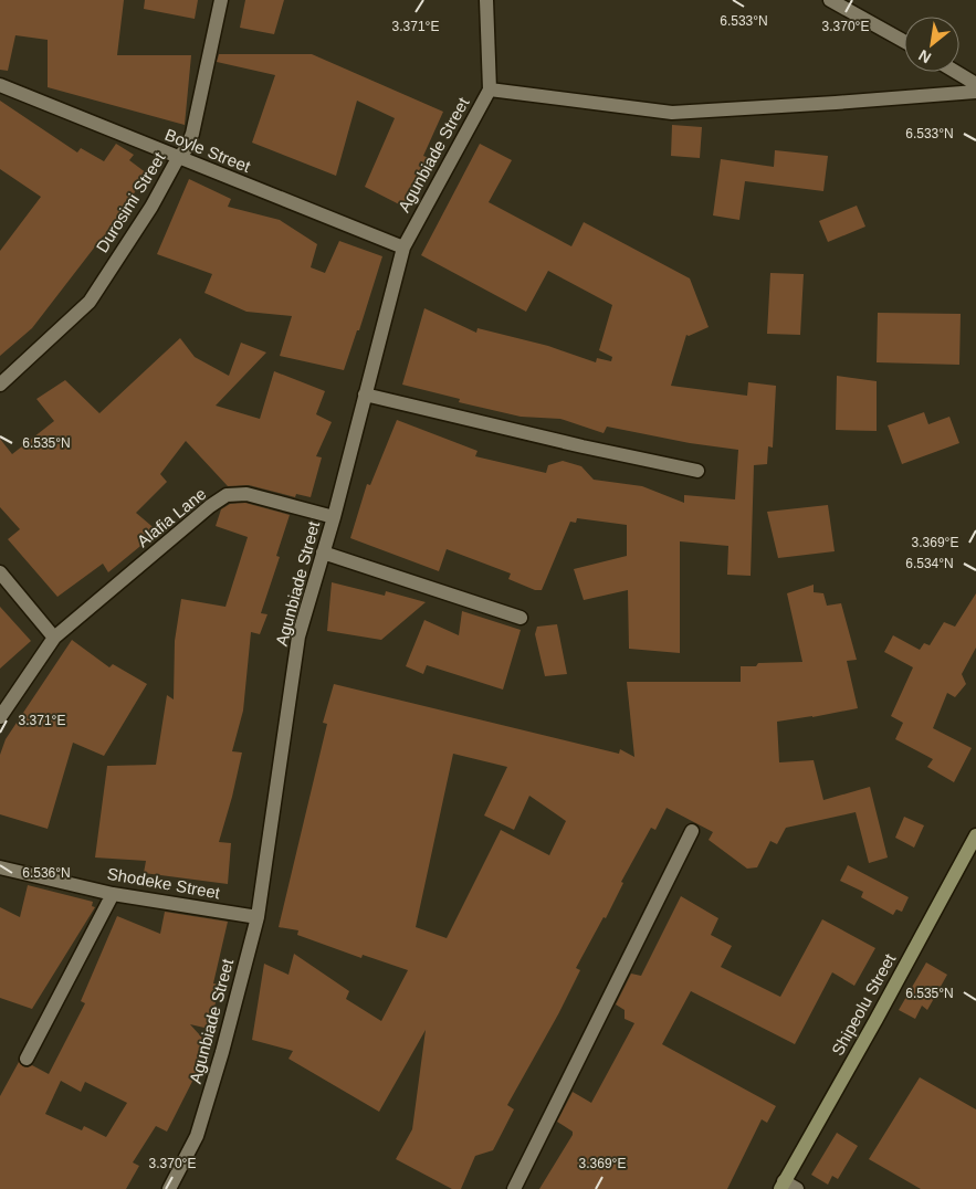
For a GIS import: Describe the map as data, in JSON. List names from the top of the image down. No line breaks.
{"streets":{"street":["Boyle Street","Agunbiade Street","Durosimi Street","Alafia Lane","Shodeke Street","Shipeolu Street"]},"crossings":[["Boyle Street","Agunbiade Street"],["Boyle Street","Durosimi Street"],["Agunbiade Street","Alafia Lane"],["Agunbiade Street","Shodeke Street"]],"north":"bottom left","coordinates":["6.533°N","3.371°E","3.370°E","6.535°N","3.369°E","6.534°N","6.536°N"]}
